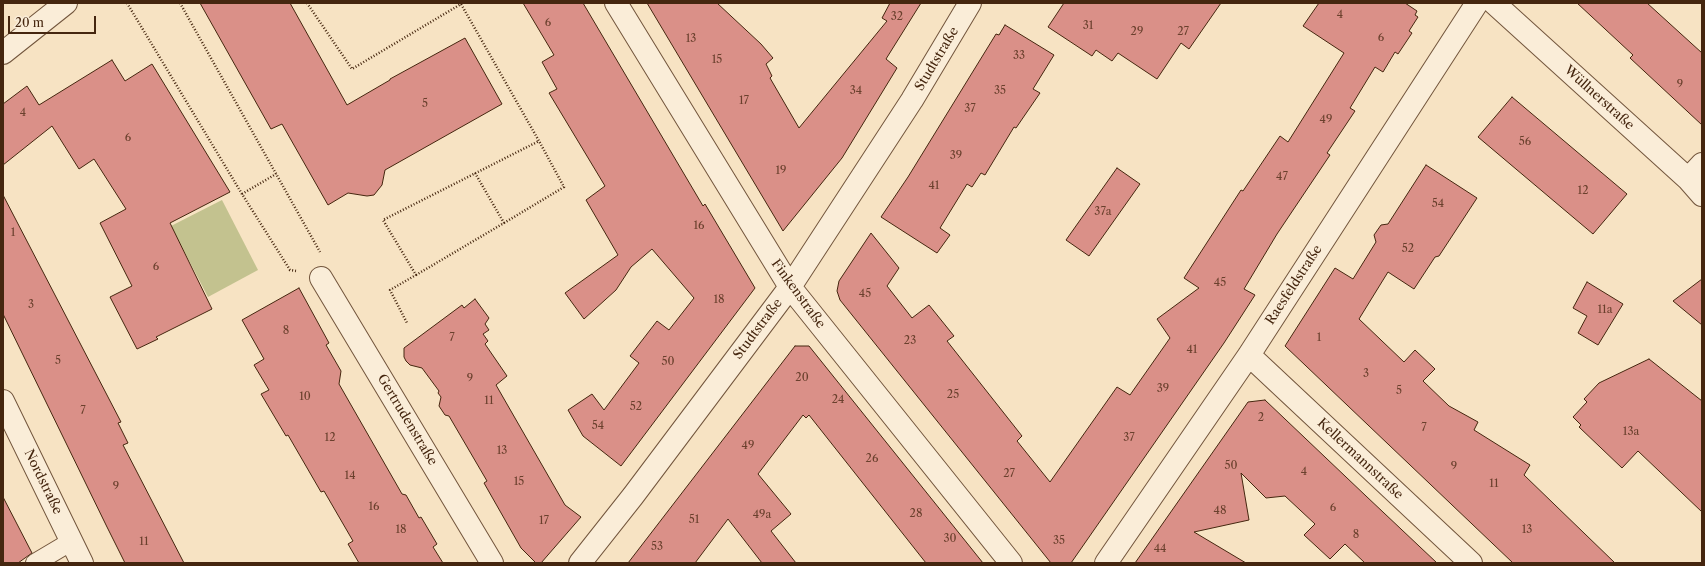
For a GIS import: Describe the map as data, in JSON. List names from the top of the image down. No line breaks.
{"streets":{"street":["Studtstraße","Wüllnerstraße","Raesfeldstraße","Finkenstraße","Gertrudenstraße","Kellermannstraße","Nordstraße"]},"crossings":[["Studtstraße","Finkenstraße"],["Raesfeldstraße","Kellermannstraße"]],"house_numbers":["4","32","6","31","29","27","6","13","33","15","9","34","35","17","5","37","4","49","6","56","39","19","47","41","12","54","37a","16","1","52","6","45","45","18","3","11a","8","7","1","23","41","5","50","3","20","9","39","5","25","10","24","11","52","7","2","54","7","13a","12","37","49","13","26","50","9","4","27","14","15","11","9","16","6","48","28","49a","51","17","18","13","8","30","35","11","53","44"],"scale_bar":"20 m"}
